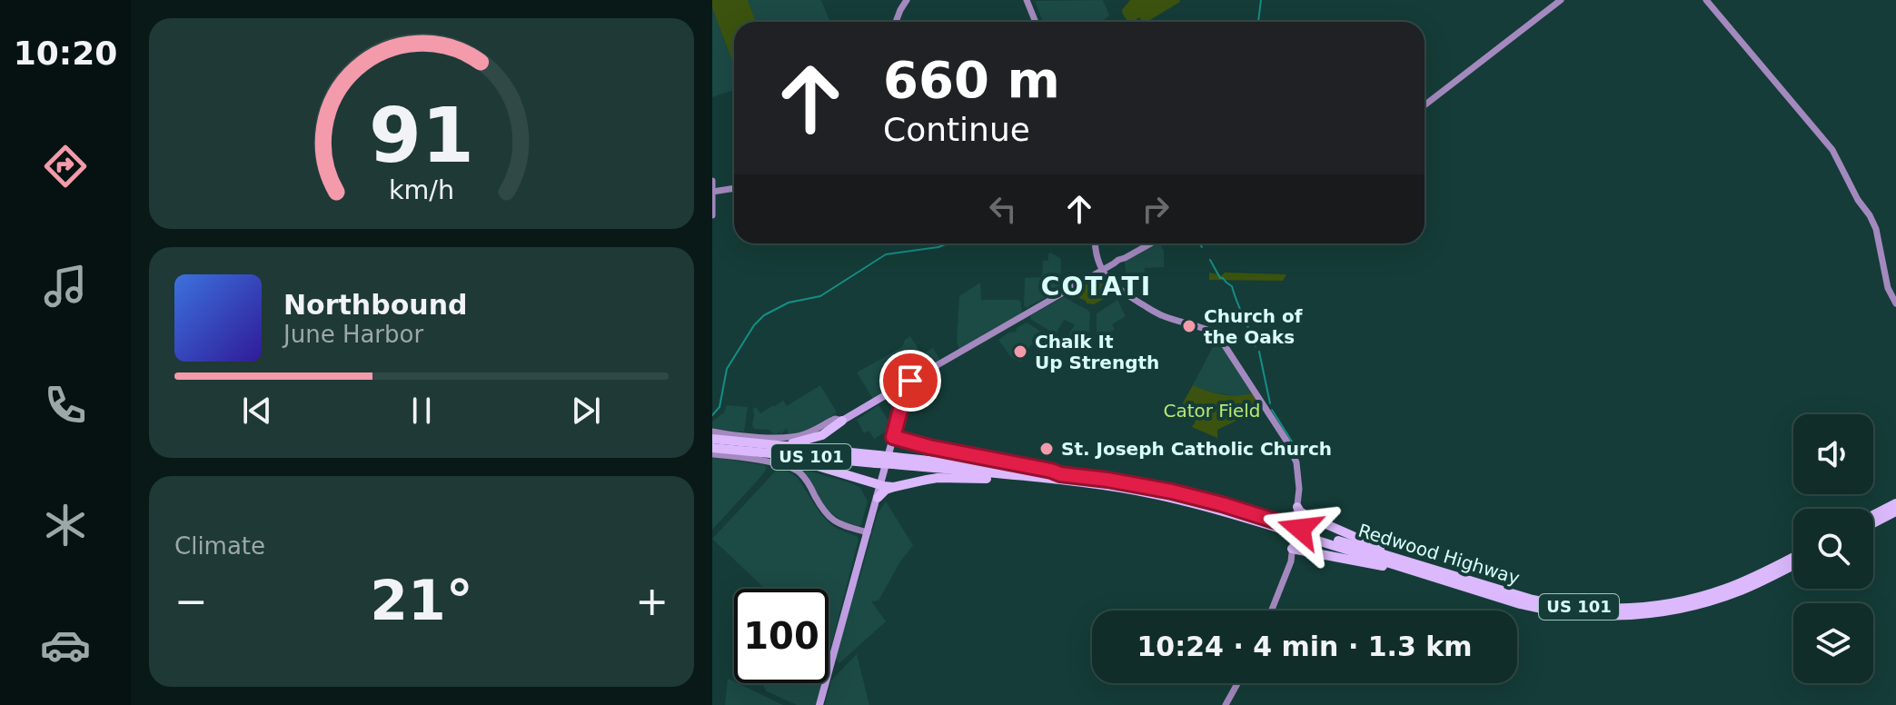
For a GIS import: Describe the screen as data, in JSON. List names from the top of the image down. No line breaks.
{"streets":{"highway":["US 101","Redwood Highway"]},"districts":["COTATI"],"parks":["Cator Field"],"places":["Church of the Oaks","Chalk It Up Strength","St. Joseph Catholic Church"],"page":{"tabs":"10:20","turn":["660 m","Continue"],"song":["Northbound","June Harbor"],"tile":"Climate","heat":["−","21°","+"],"limit":"100","trip":"10:24 · 4 min · 1.3 km","gauge":["91","km/h"]}}
